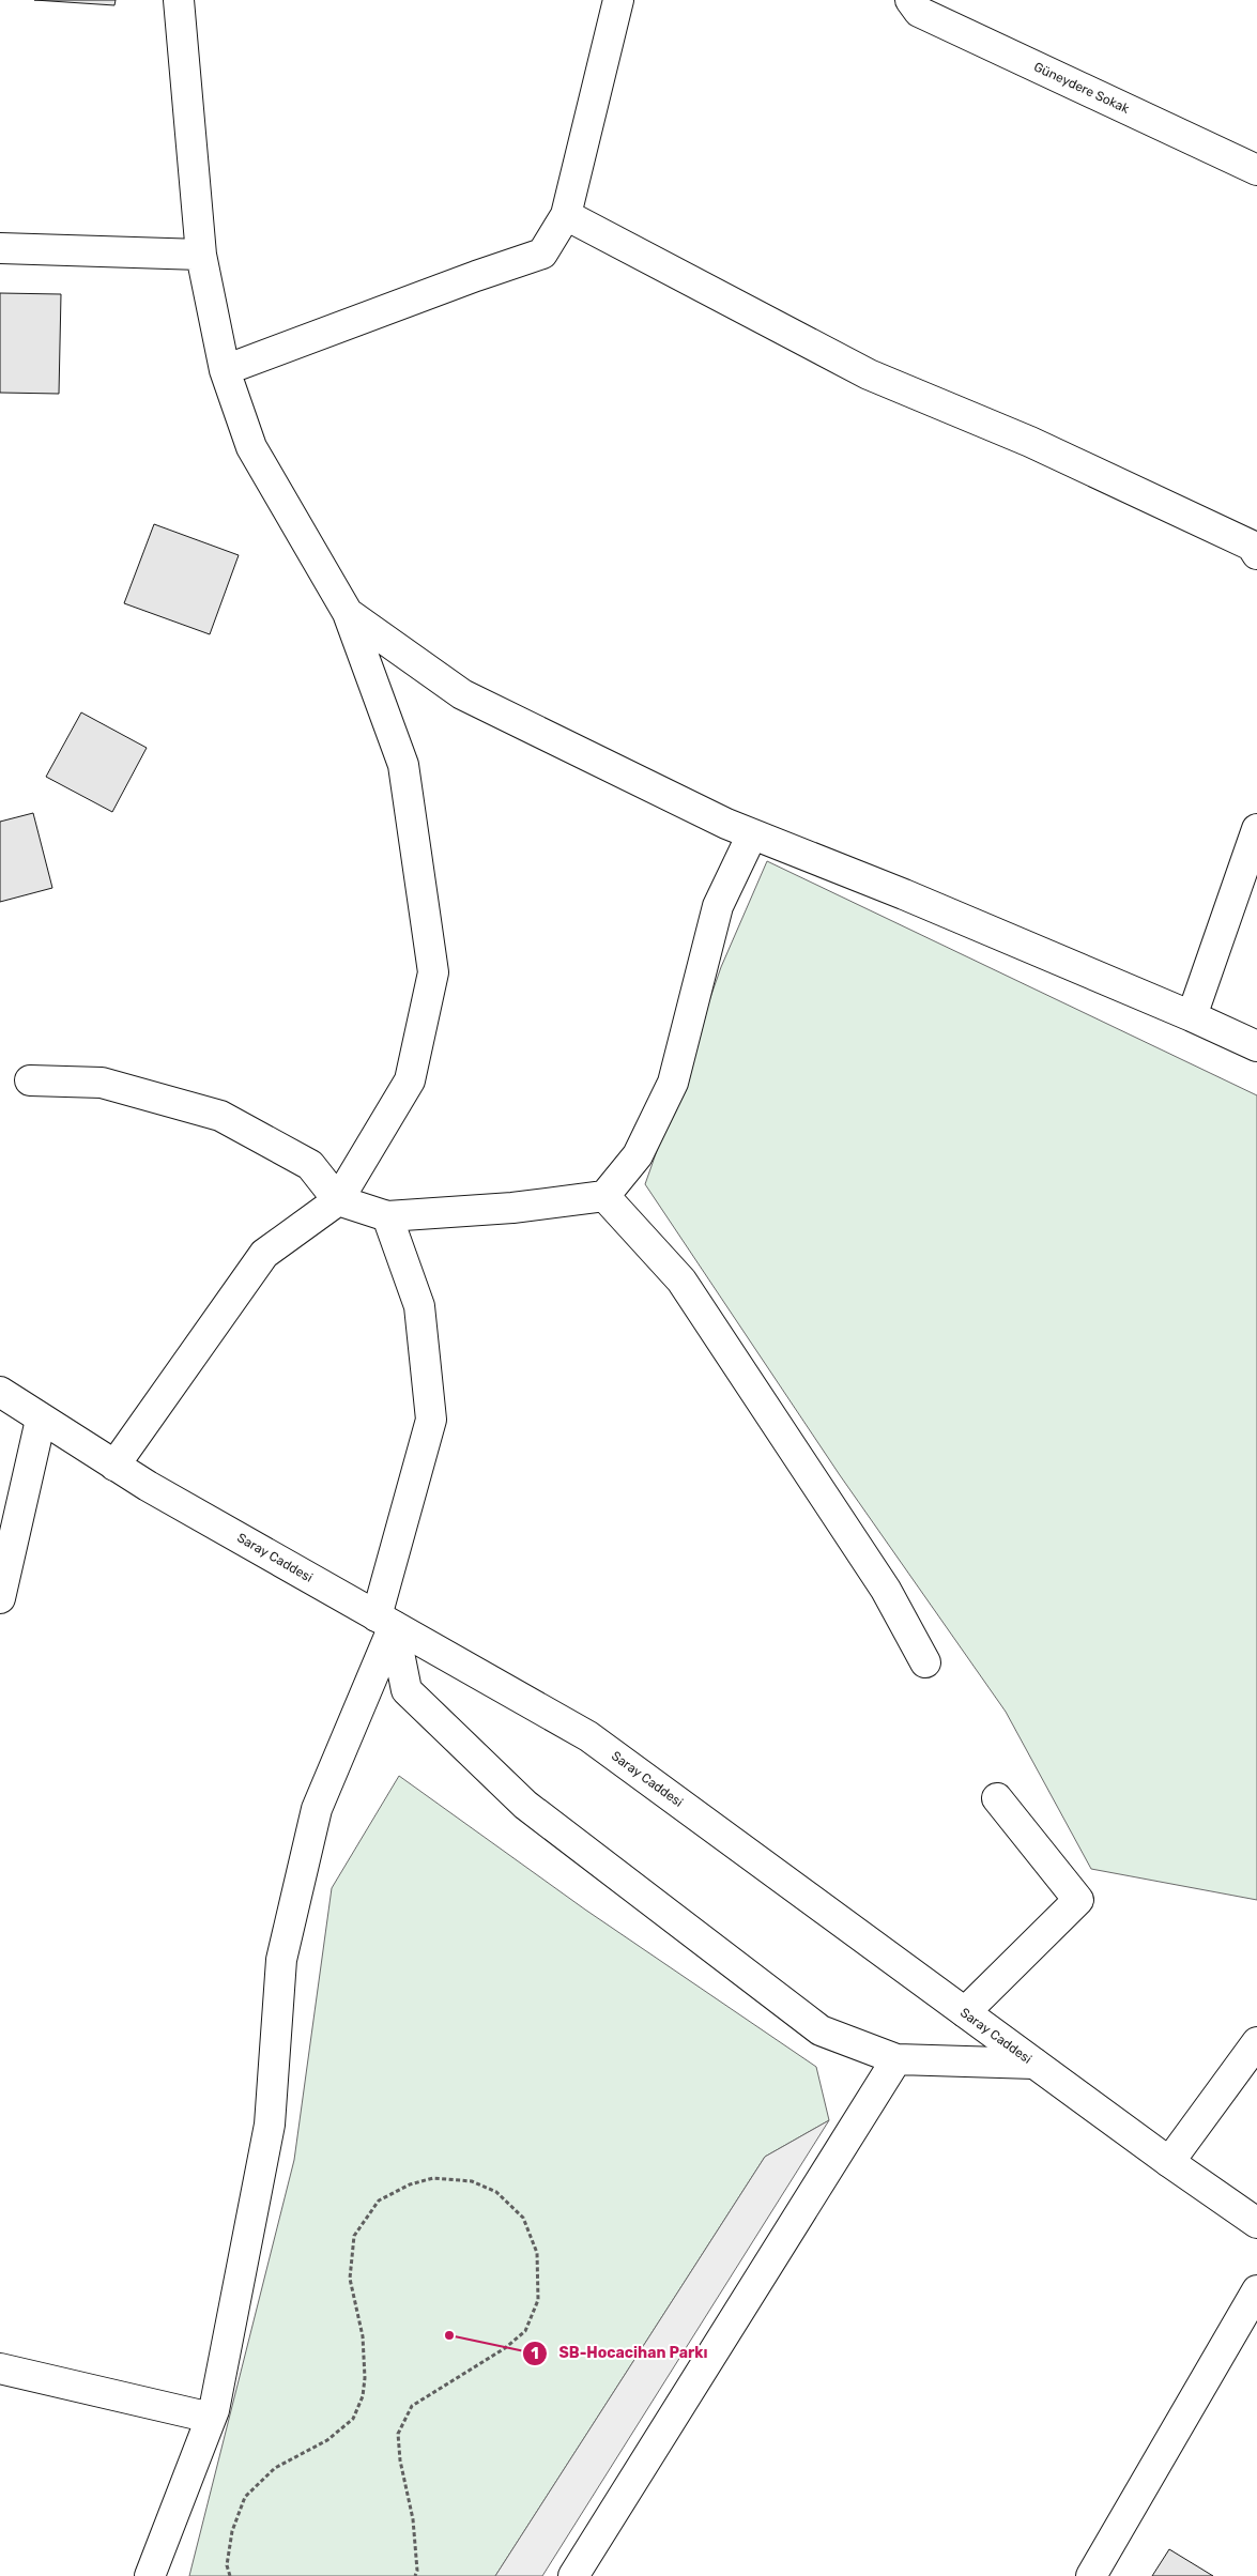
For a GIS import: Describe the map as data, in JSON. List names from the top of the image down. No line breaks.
{"streets":{"street":["Güneydere Sokak","Saray Caddesi"]},"places":["SB-Hocacihan Parkı"]}
